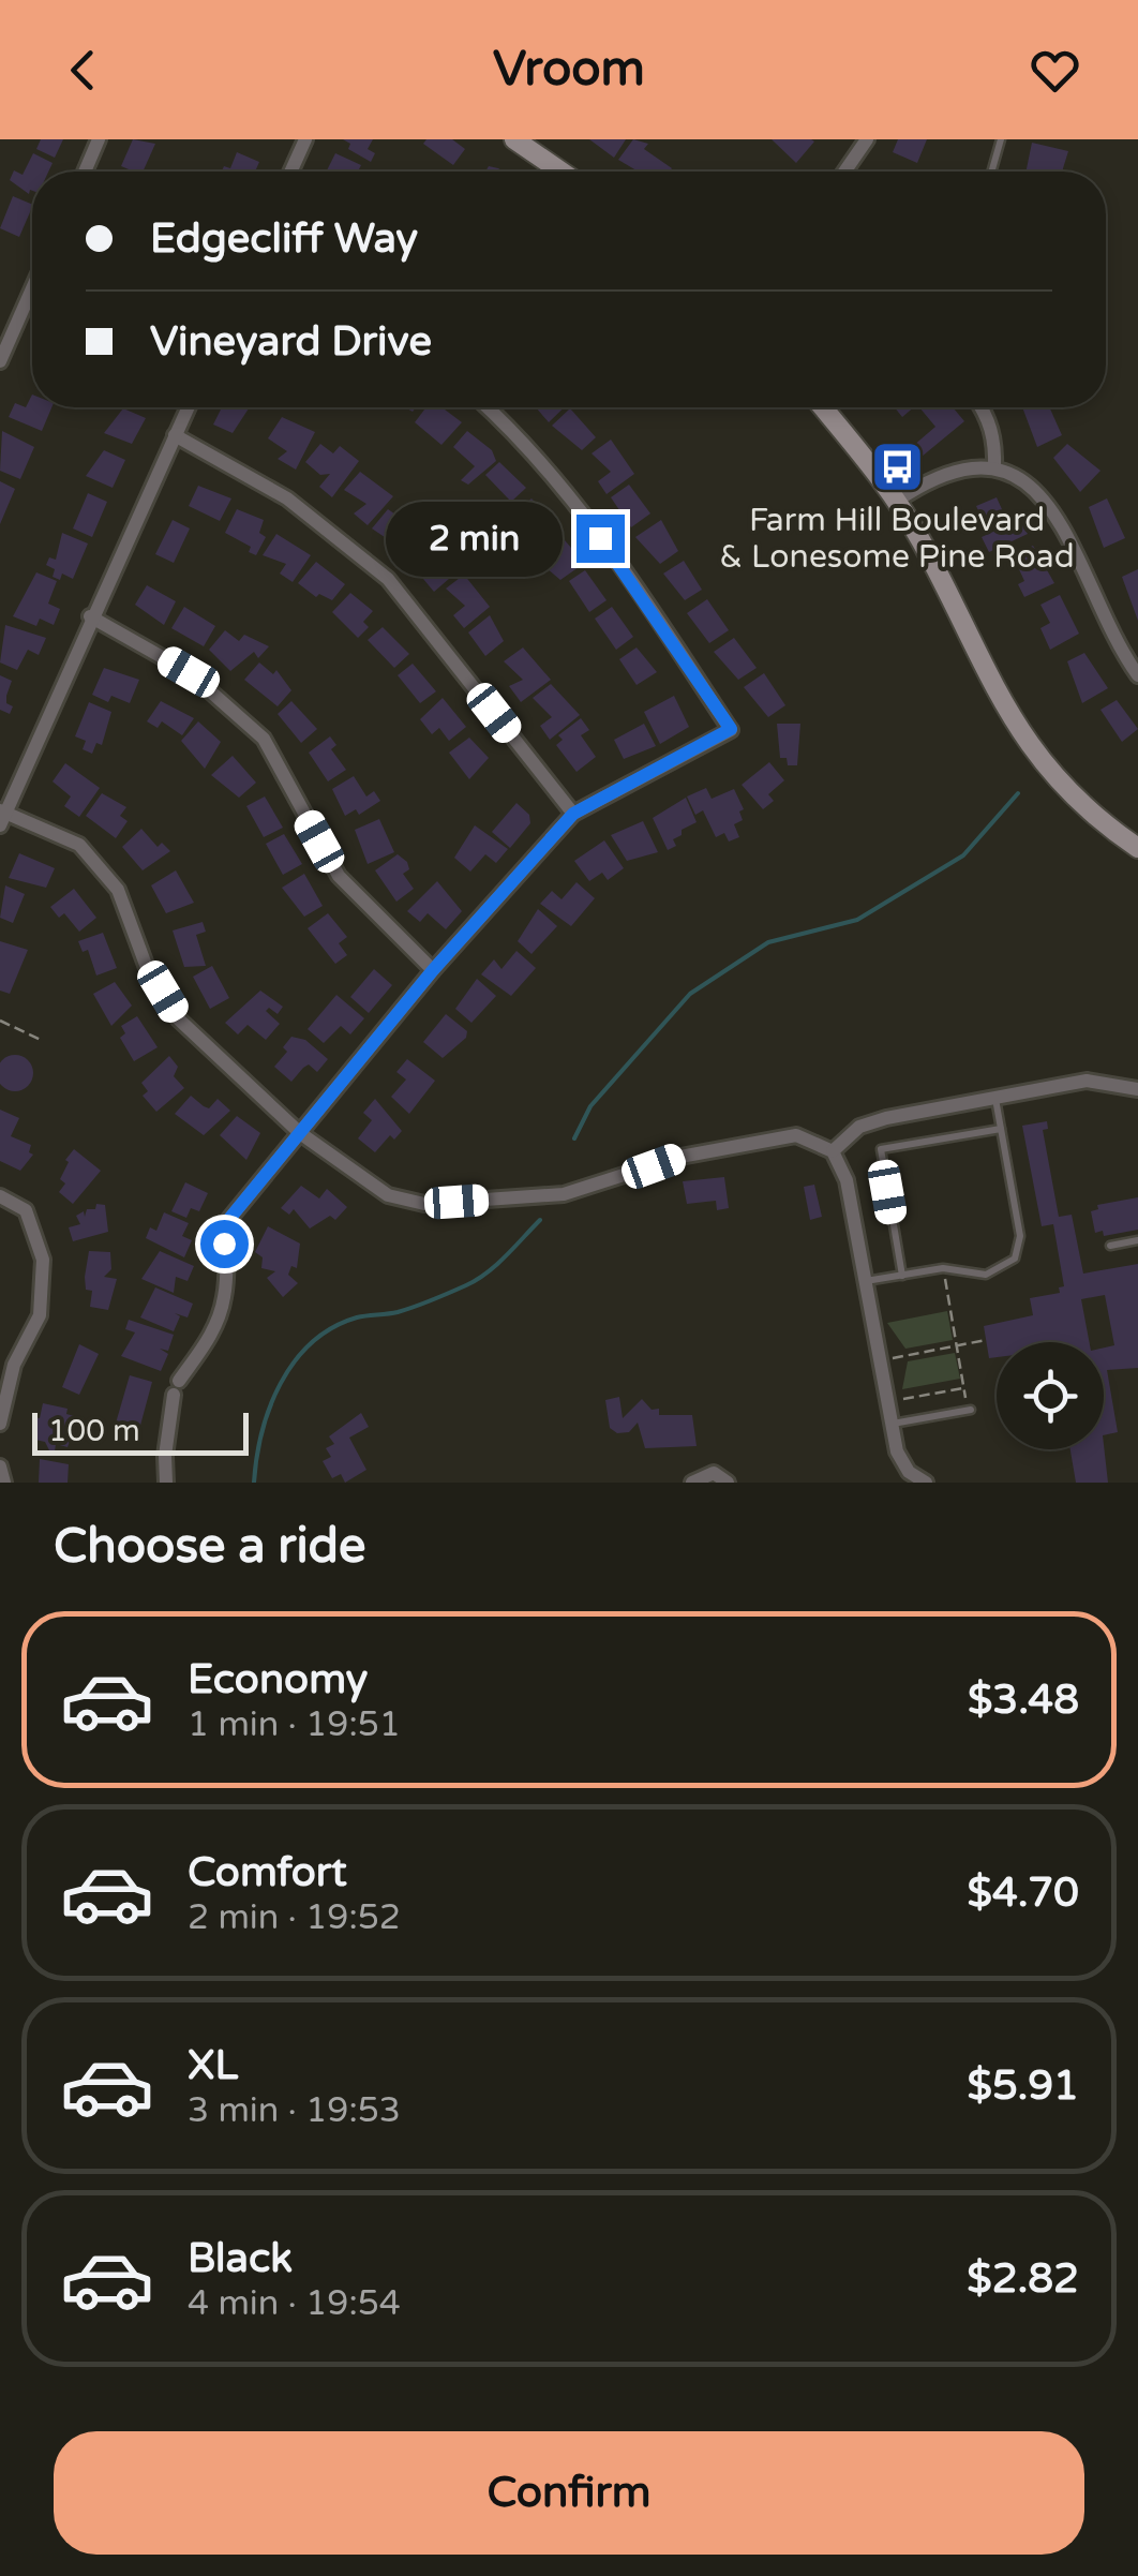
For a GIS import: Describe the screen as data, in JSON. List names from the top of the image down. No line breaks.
{"places":{"bus stop":["Farm Hill Boulevard & Lonesome Pine Road"]},"scale_bar":"100 m","page":{"header":"Vroom","banner":["Edgecliff Way","Vineyard Drive"],"bubble":"2 min","scale":"100 m","heading":"Choose a ride","list":[{"name":"Economy","note":"1 min · 19:51","value":"$3.48"},{"name":"Comfort","note":"2 min · 19:52","value":"$4.70"},{"name":"XL","note":"3 min · 19:53","value":"$5.91"},{"name":"Black","note":"4 min · 19:54","value":"$2.82"}],"buttons":"Confirm"}}
